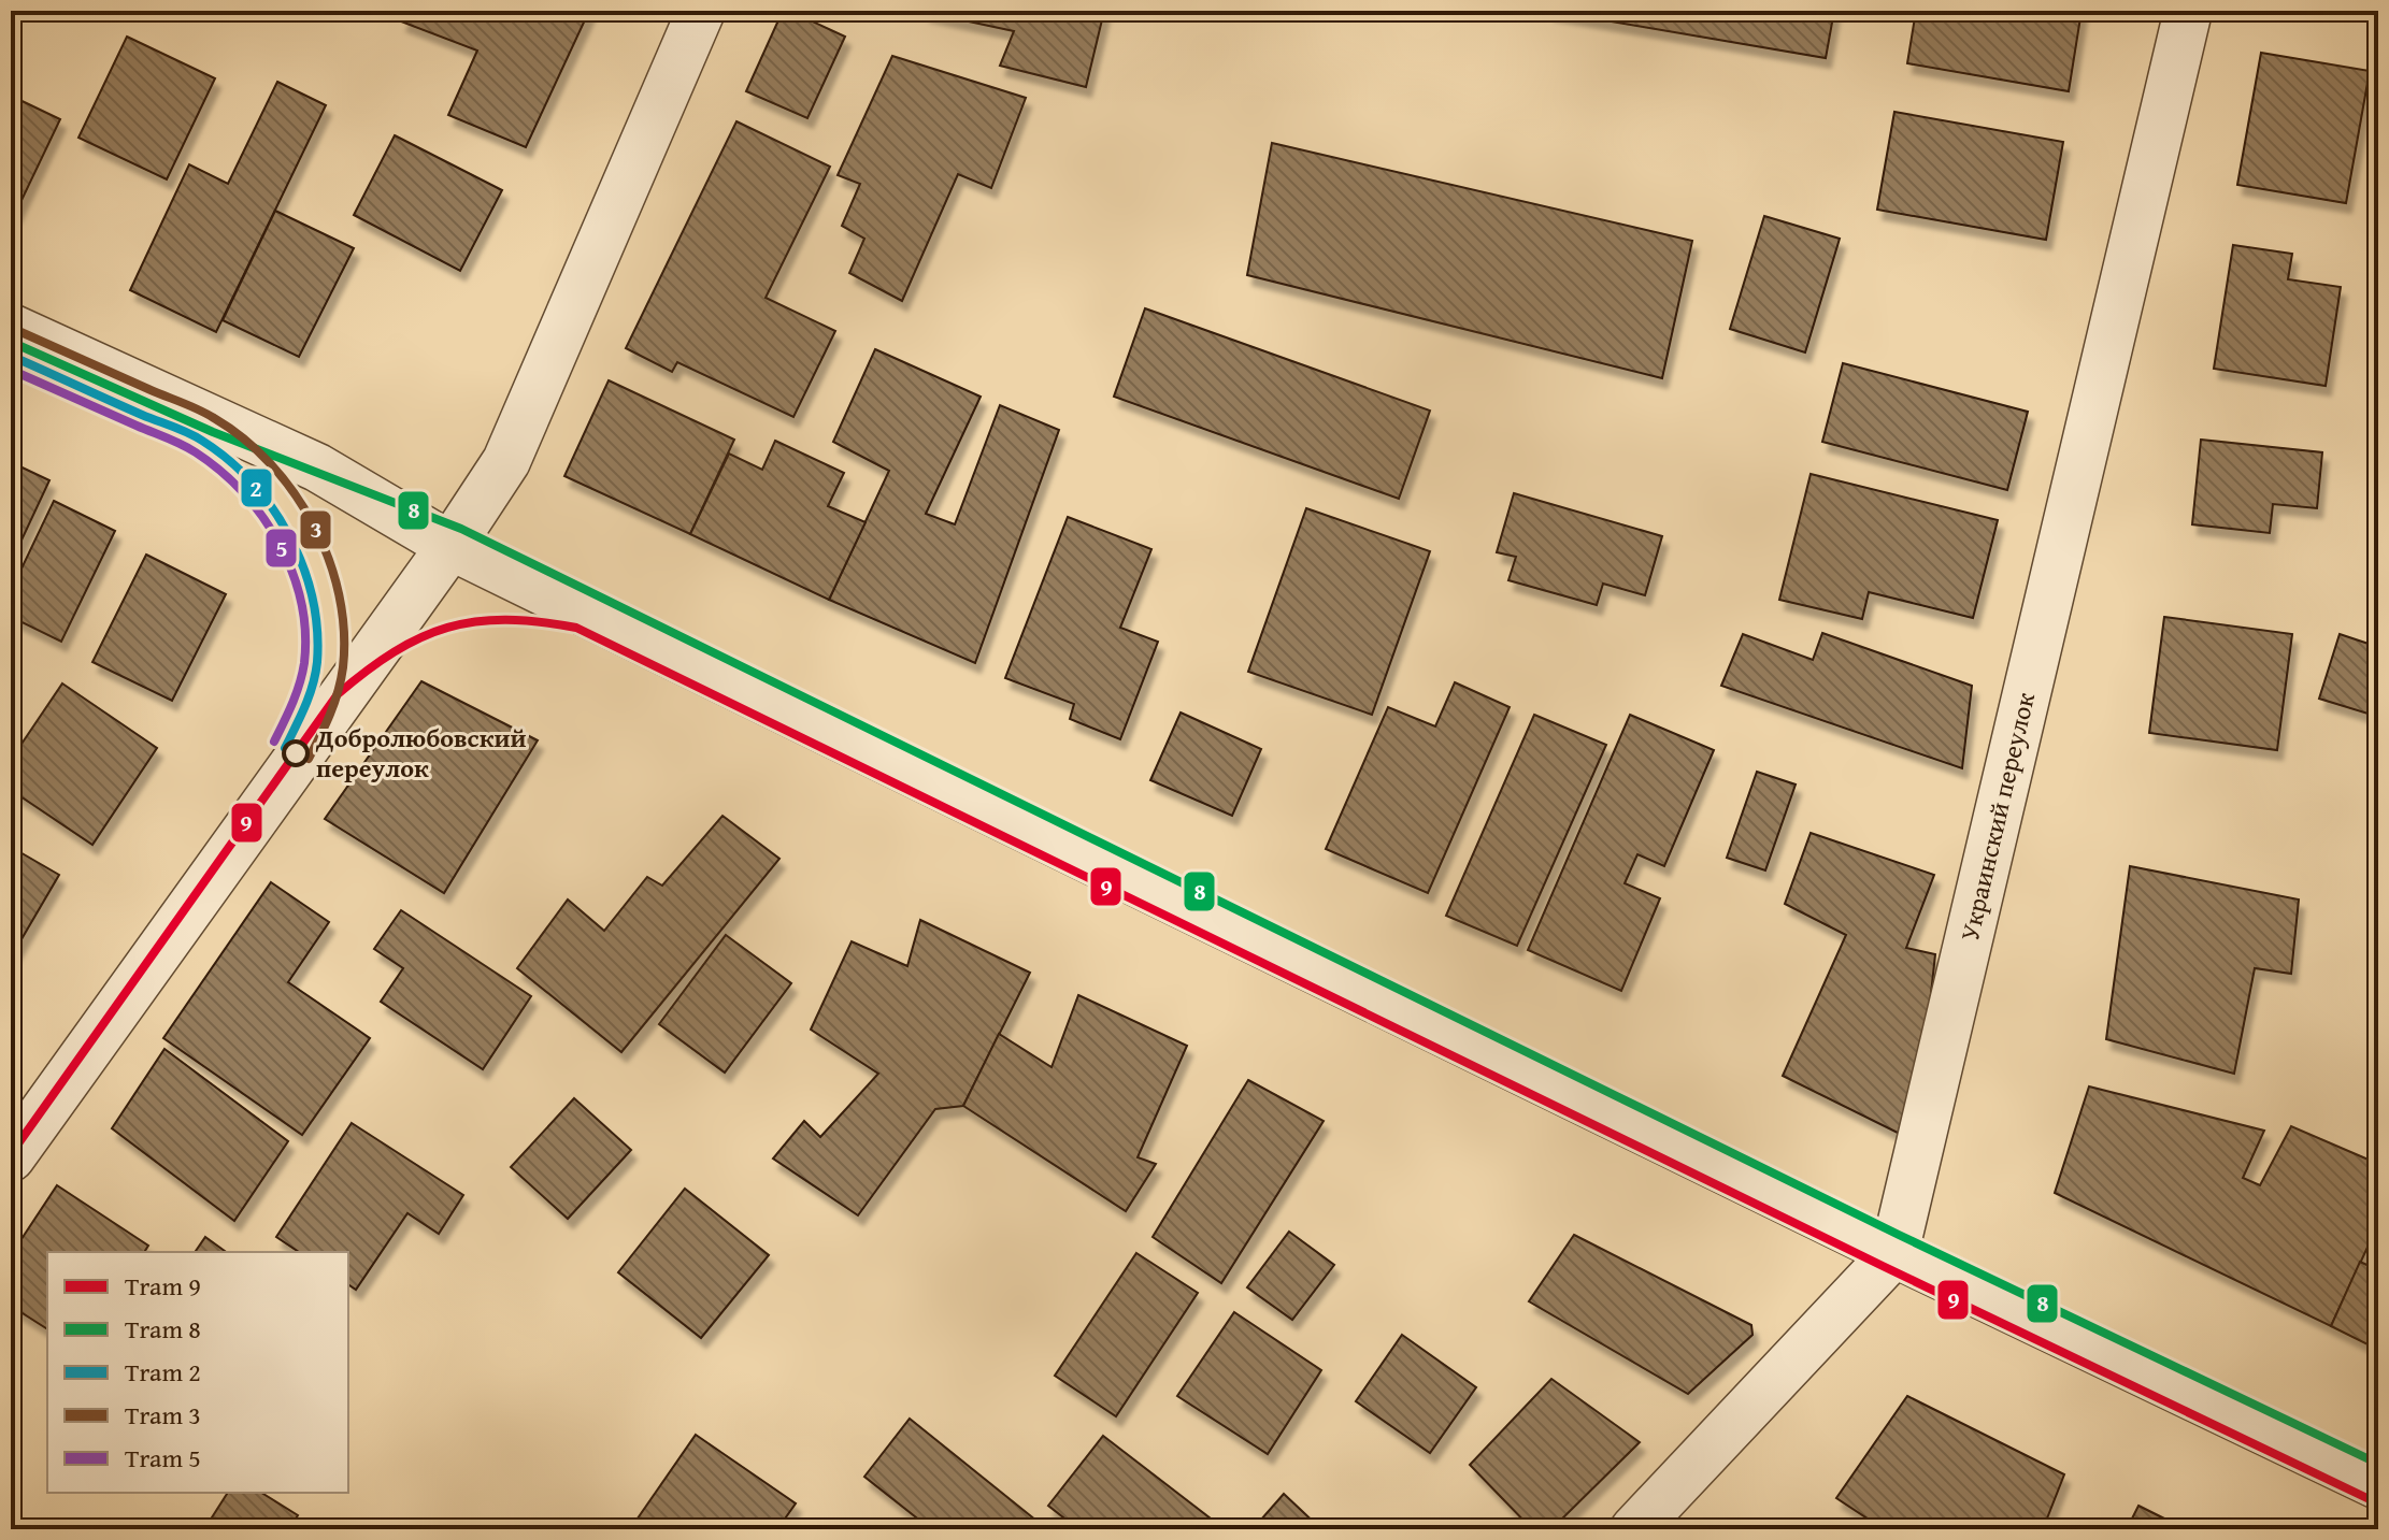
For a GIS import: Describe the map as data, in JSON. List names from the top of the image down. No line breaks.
{"streets":{"street":["Украинский переулок"]},"places":["Добролюбовский переулок"],"lines":["tram line 3","tram line 8","tram line 2","tram line 5","tram line 9"],"legend":["Tram 9","Tram 8","Tram 2","Tram 3","Tram 5"]}
